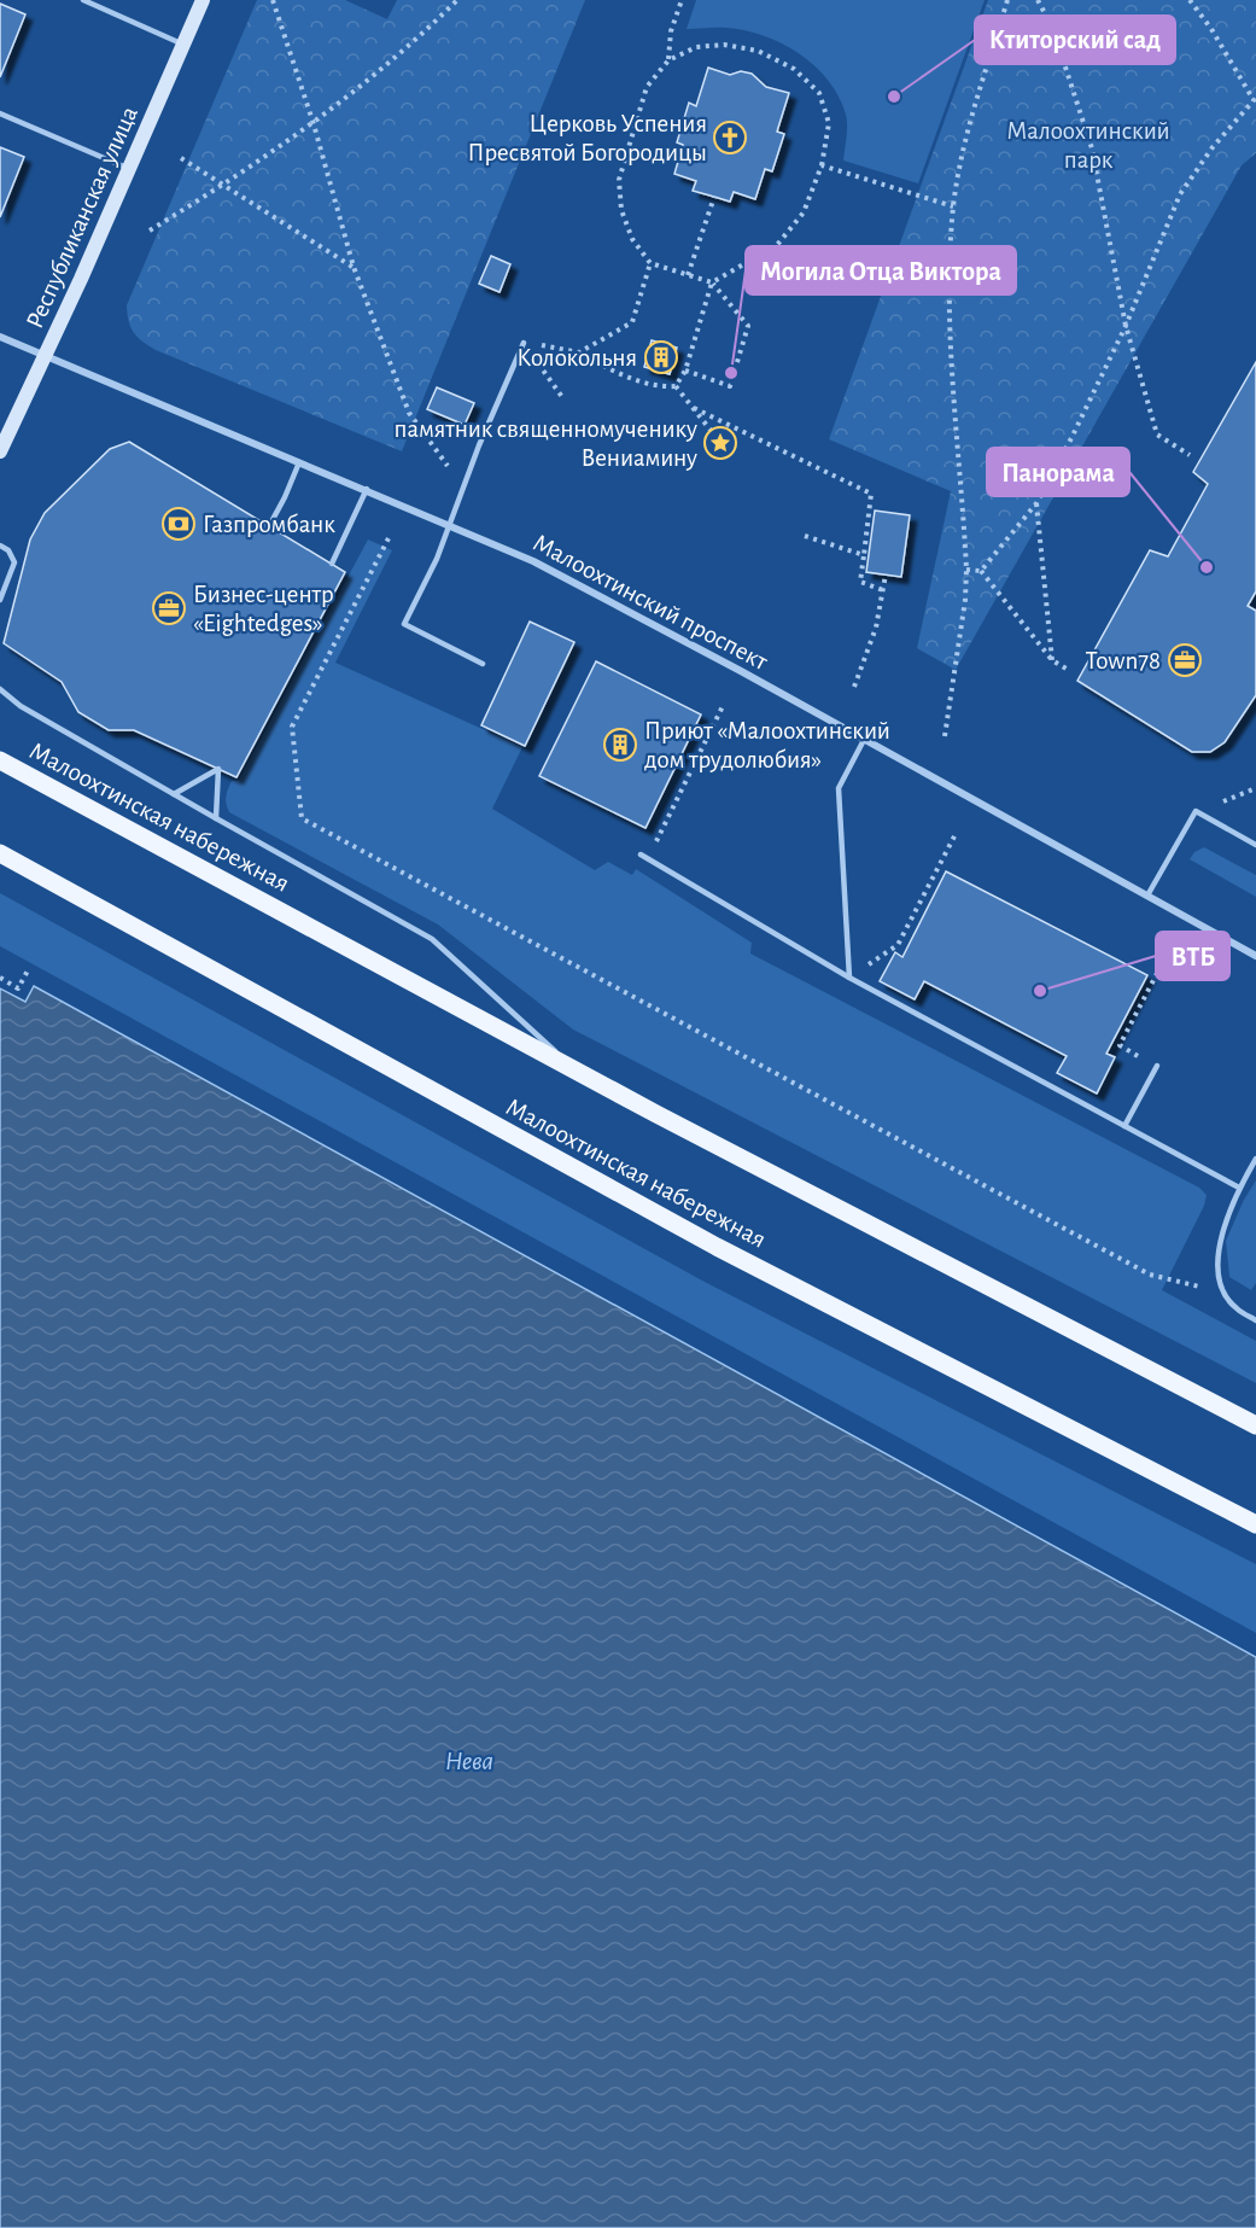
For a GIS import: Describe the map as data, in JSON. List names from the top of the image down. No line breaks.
{"streets":{"main road":["Малоохтинская набережная"],"street":["Республиканская улица","Малоохтинский проспект"]},"crossings":[["Республиканская улица","Малоохтинский проспект"]],"water":["Нева"],"parks":["Малоохтинский парк"],"places":{"other":["Ктиторский сад","Могила Отца Виктора","Панорама","ВТБ"],"church":["Церковь Успения Пресвятой Богородицы"],"building":["Колокольня","Приют «Малоохтинский дом трудолюбия»"],"place":["памятник священномученику Вениамину"],"bank":["Газпромбанк"],"office":["Бизнес-центр «Eightedges»","Town78"]}}
